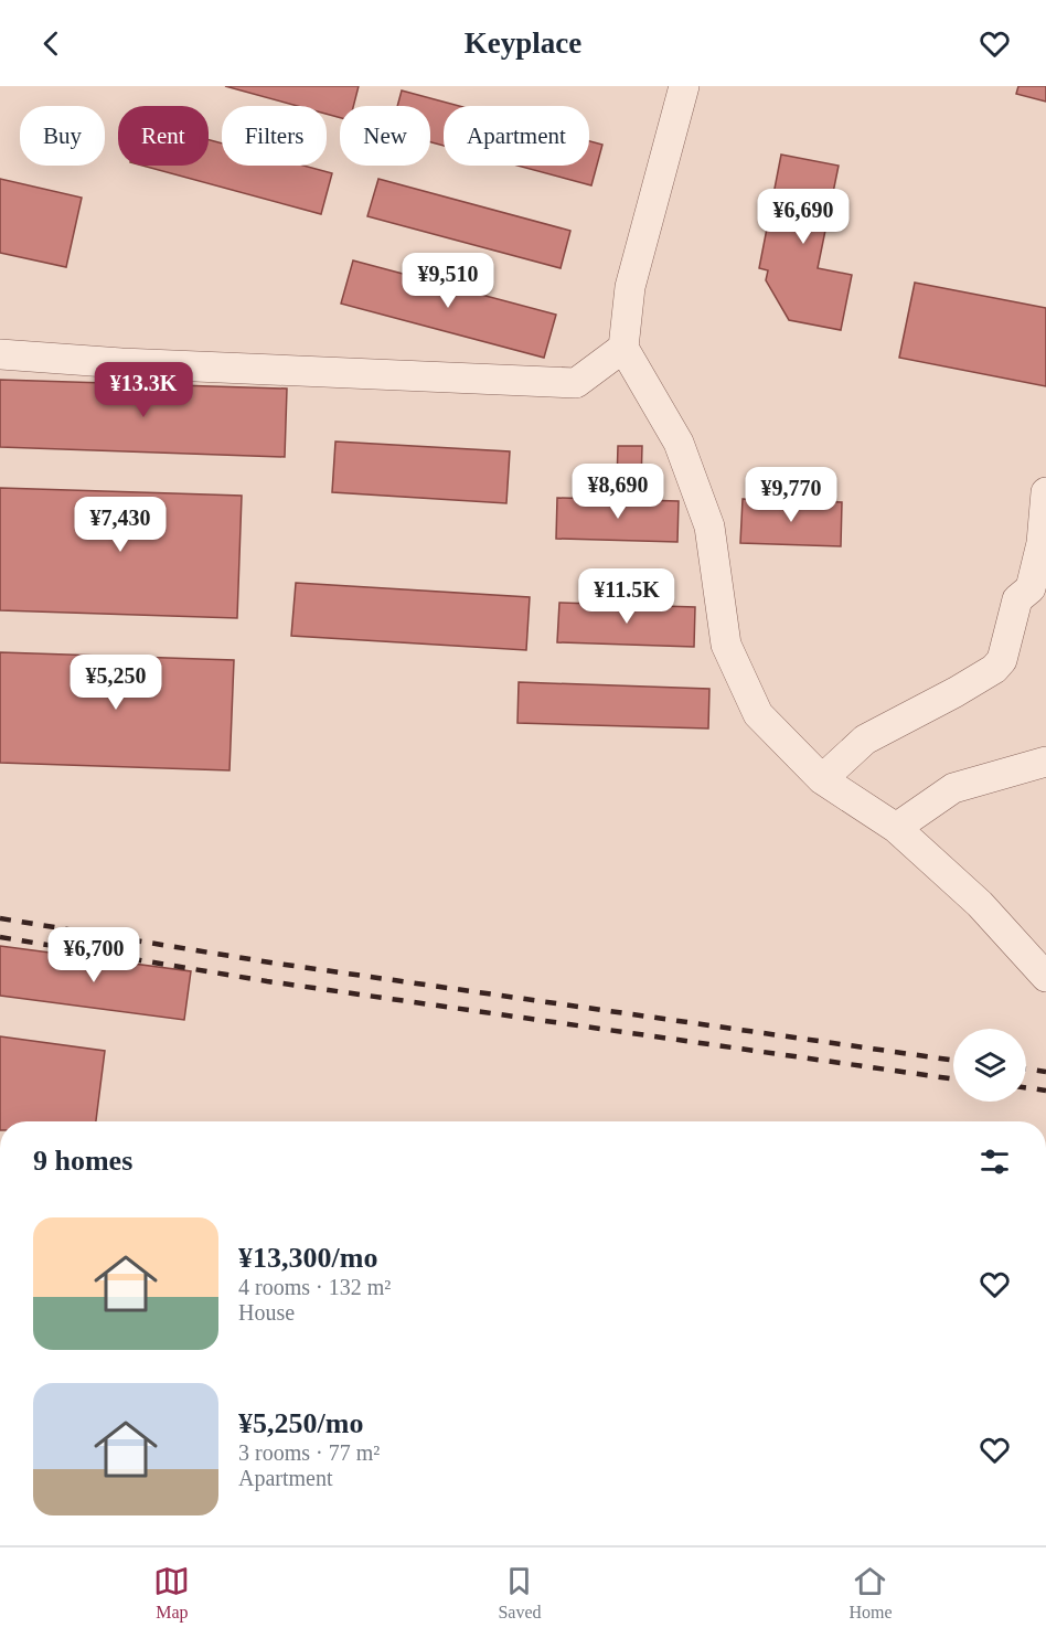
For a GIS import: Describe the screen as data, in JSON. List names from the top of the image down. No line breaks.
{"page":{"header":"Keyplace","chip":["Buy","Rent","Filters","New","Apartment"],"price":["¥6,690","¥9,510","¥13.3K","¥8,690","¥9,770","¥7,430","¥11.5K","¥5,250","¥6,700"],"heading":"9 homes","list":[{"name":"¥13,300/mo","note":"4 rooms · 132 m² · House"},{"name":"¥5,250/mo","note":"3 rooms · 77 m² · Apartment"}],"tabs":["Map","Saved","Home"]}}
